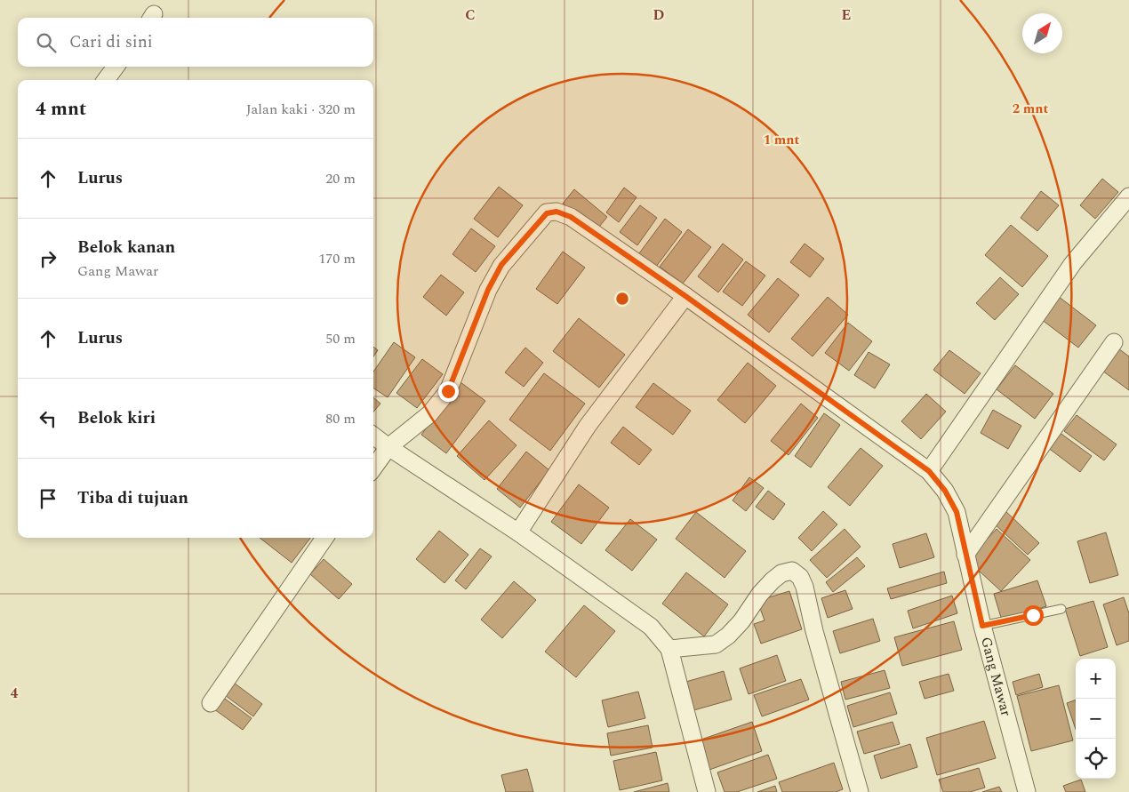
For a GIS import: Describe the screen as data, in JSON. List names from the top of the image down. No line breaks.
{"streets":{"street":["Gang Mawar"]},"north":"top right","page":{"search":"Cari di sini","heading":["4 mnt","Jalan kaki · 320 m"],"list":[["Lurus","20 m"],["Belok kanan","Gang Mawar","170 m"],["Lurus","50 m"],["Belok kiri","80 m"],"Tiba di tujuan"],"map_buttons":["+","−"]},"grid":{"columns":["C","D","E"],"rows":["4"]},"rings":["2 mnt","1 mnt"]}
